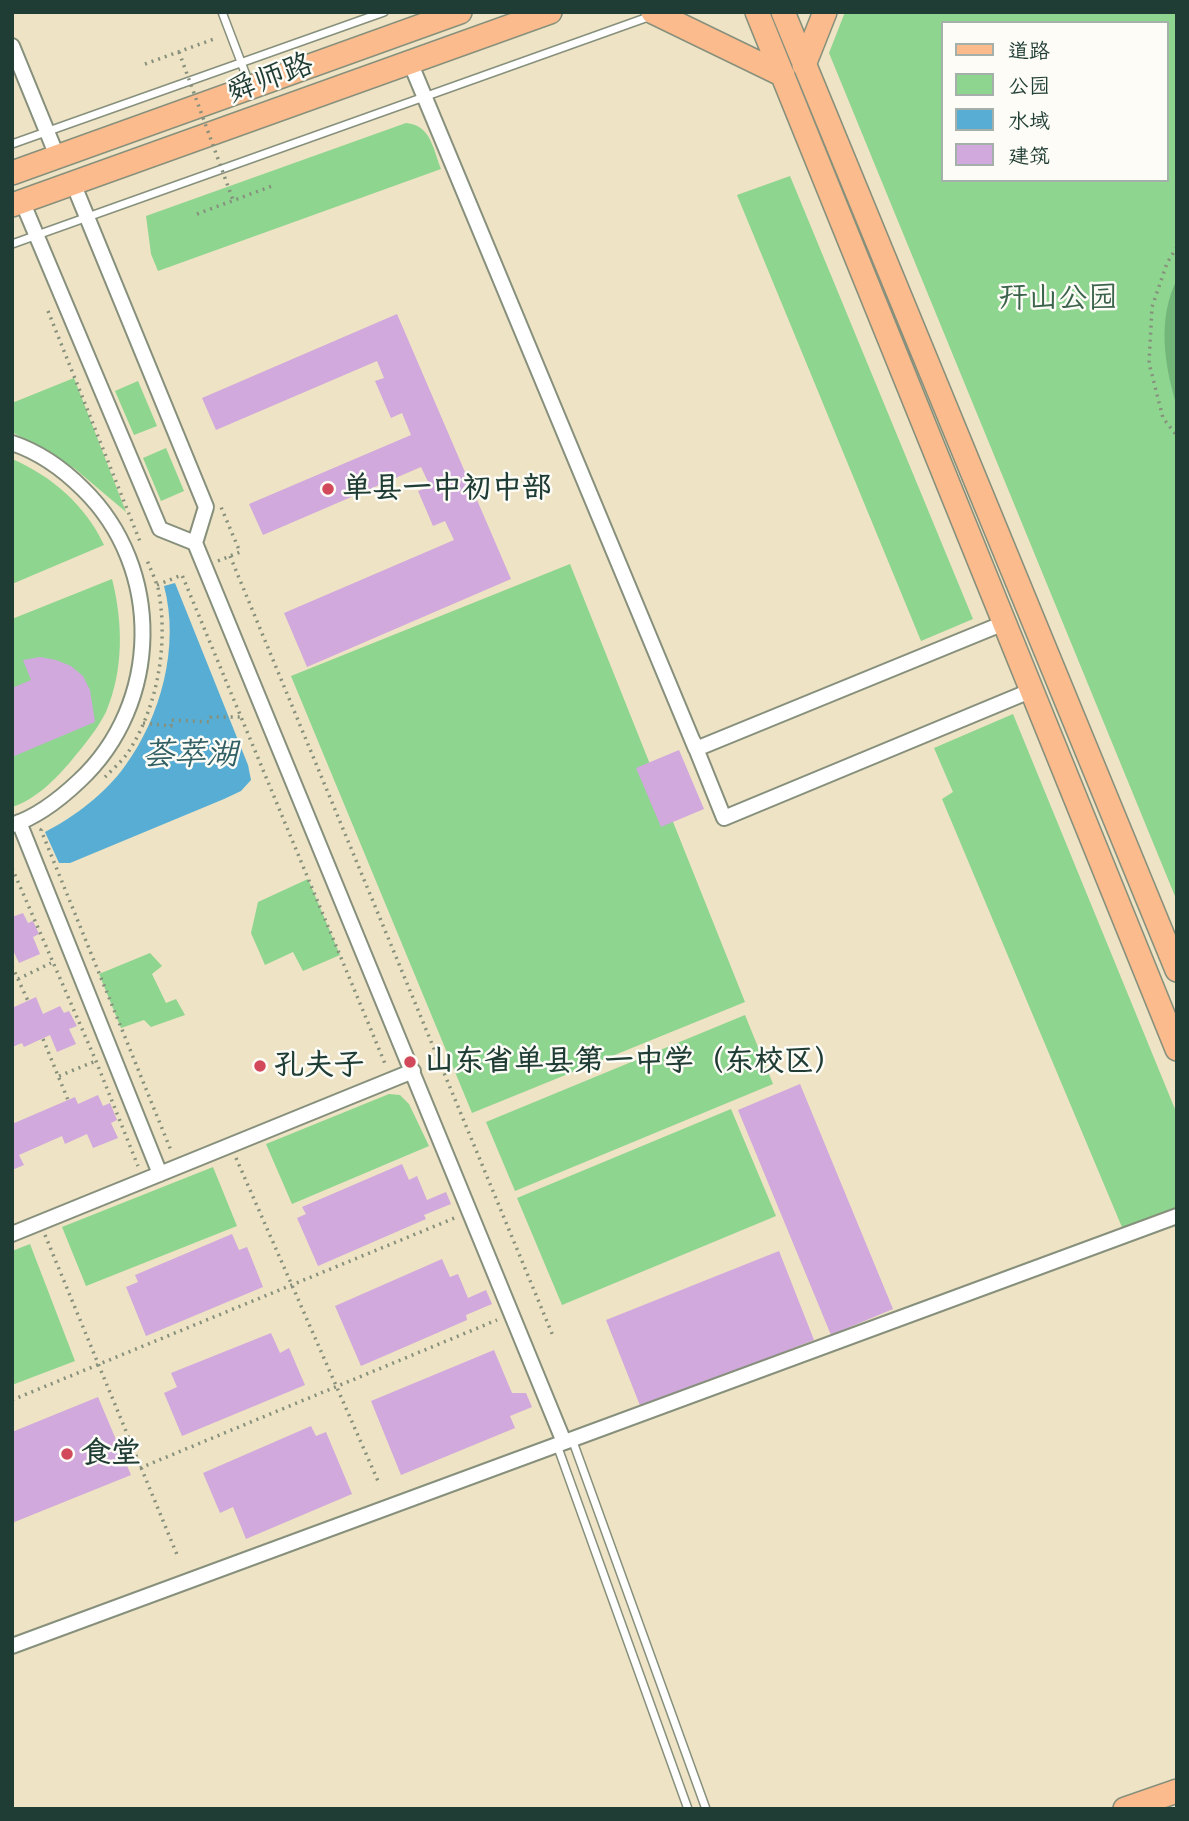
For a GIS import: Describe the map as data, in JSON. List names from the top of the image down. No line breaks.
{"streets":{"main road":["舜师路"]},"water":["荟萃湖"],"parks":["幵山公园"],"places":["单县一中初中部","山东省单县第一中学（东校区）","孔夫子","食堂"],"legend":["道路","公园","水域","建筑"]}
